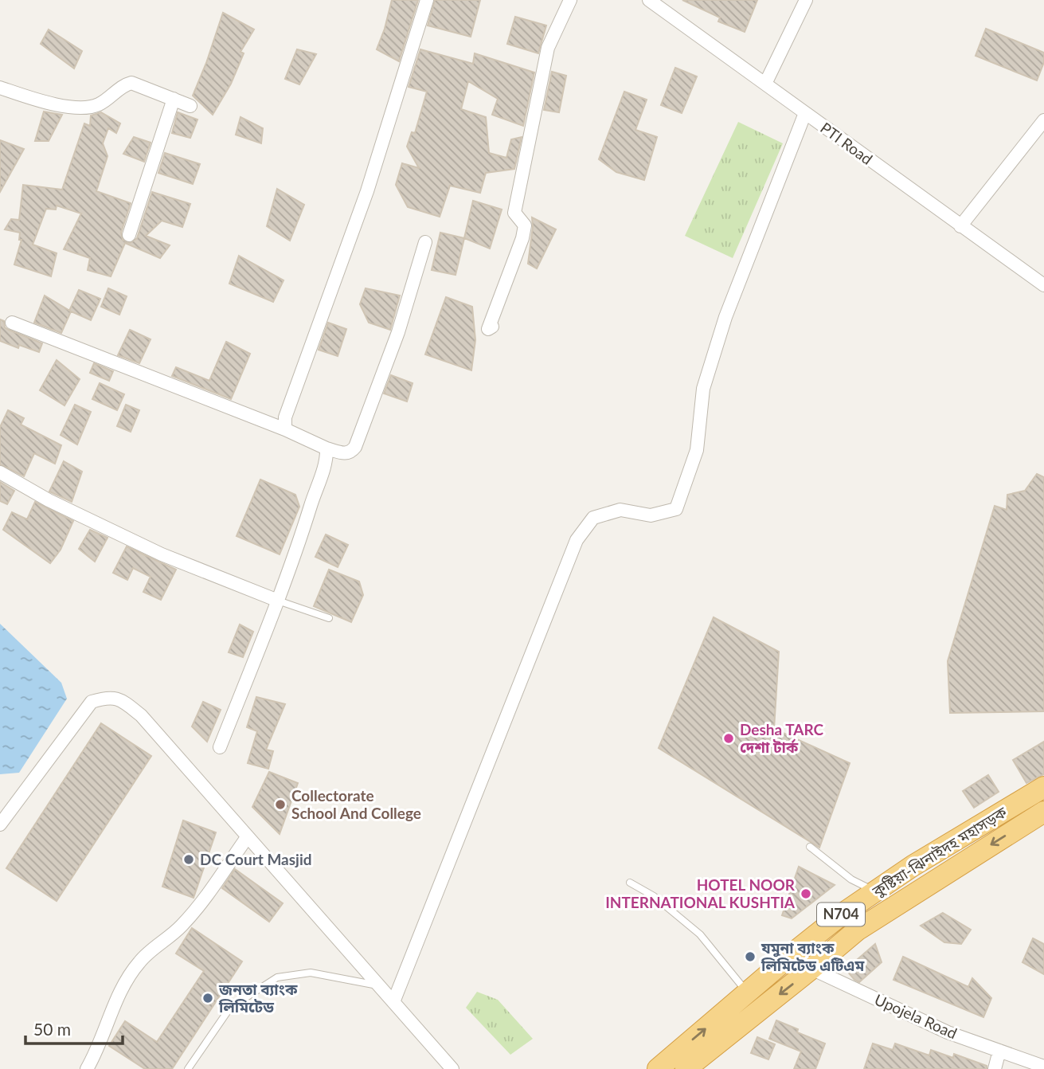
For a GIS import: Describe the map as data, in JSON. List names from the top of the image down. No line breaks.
{"streets":{"highway":["কুষ্টিয়া-ঝিনাইদহ মহাসড়ক","N704"],"street":["PTI Road","Upojela Road"]},"crossings":[["কুষ্টিয়া-ঝিনাইদহ মহাসড়ক","Upojela Road"]],"places":["Desha TARC দেশা টার্ক","Collectorate School And College","DC Court Masjid","HOTEL NOOR INTERNATIONAL KUSHTIA","যমুনা ব্যাংক লিমিটেড এটিএম","জনতা ব্যাংক লিমিটেড"],"scale_bar":"50 m"}
